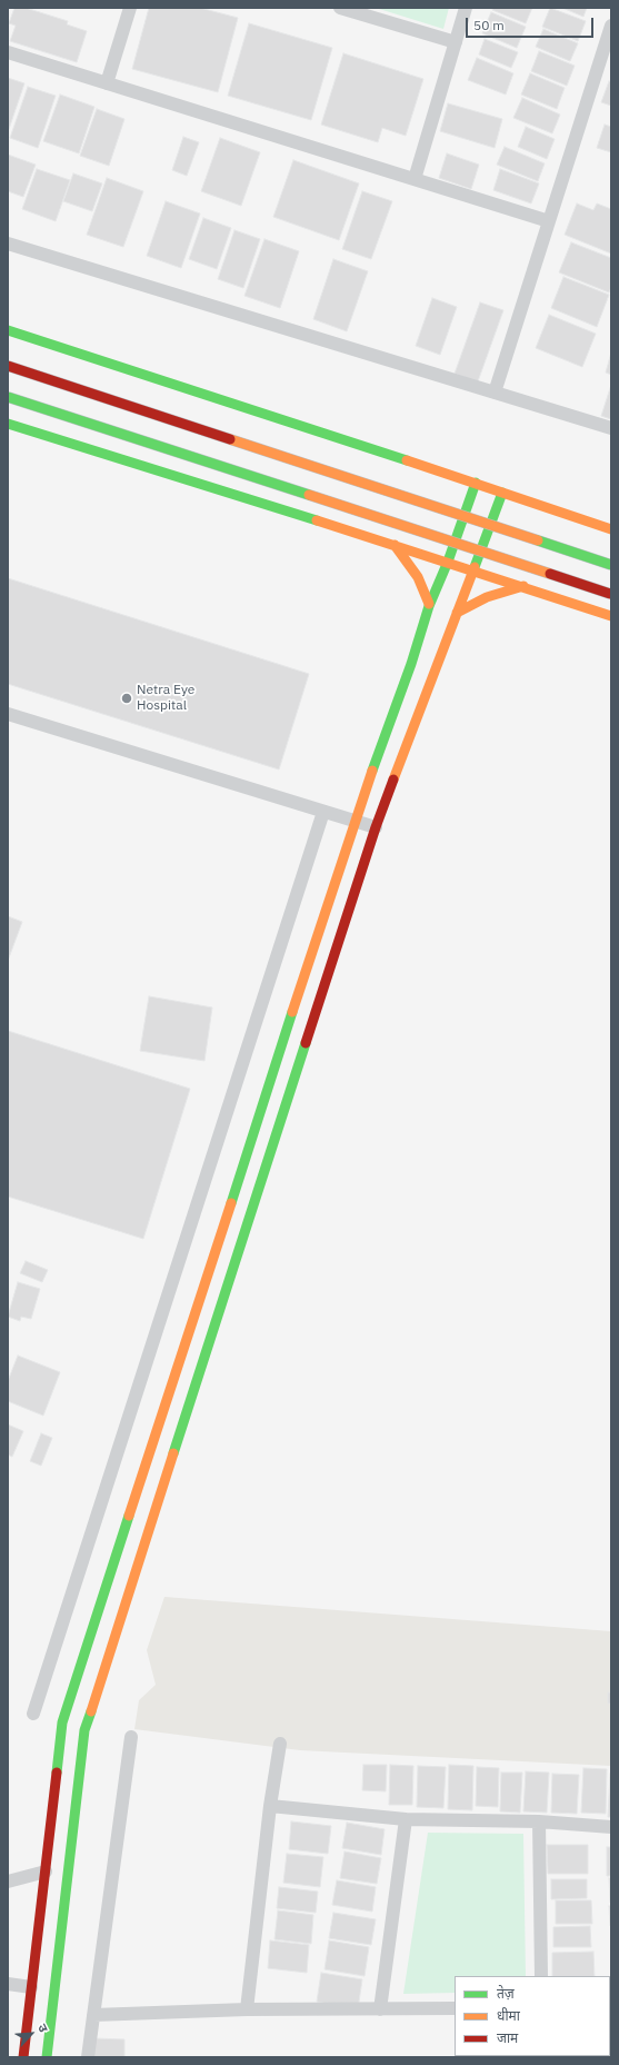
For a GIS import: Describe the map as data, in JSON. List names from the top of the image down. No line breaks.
{"places":["Netra Eye Hospital"],"legend":["तेज़","धीमा","जाम"],"scale_bar":"50 m","north":"top right"}
